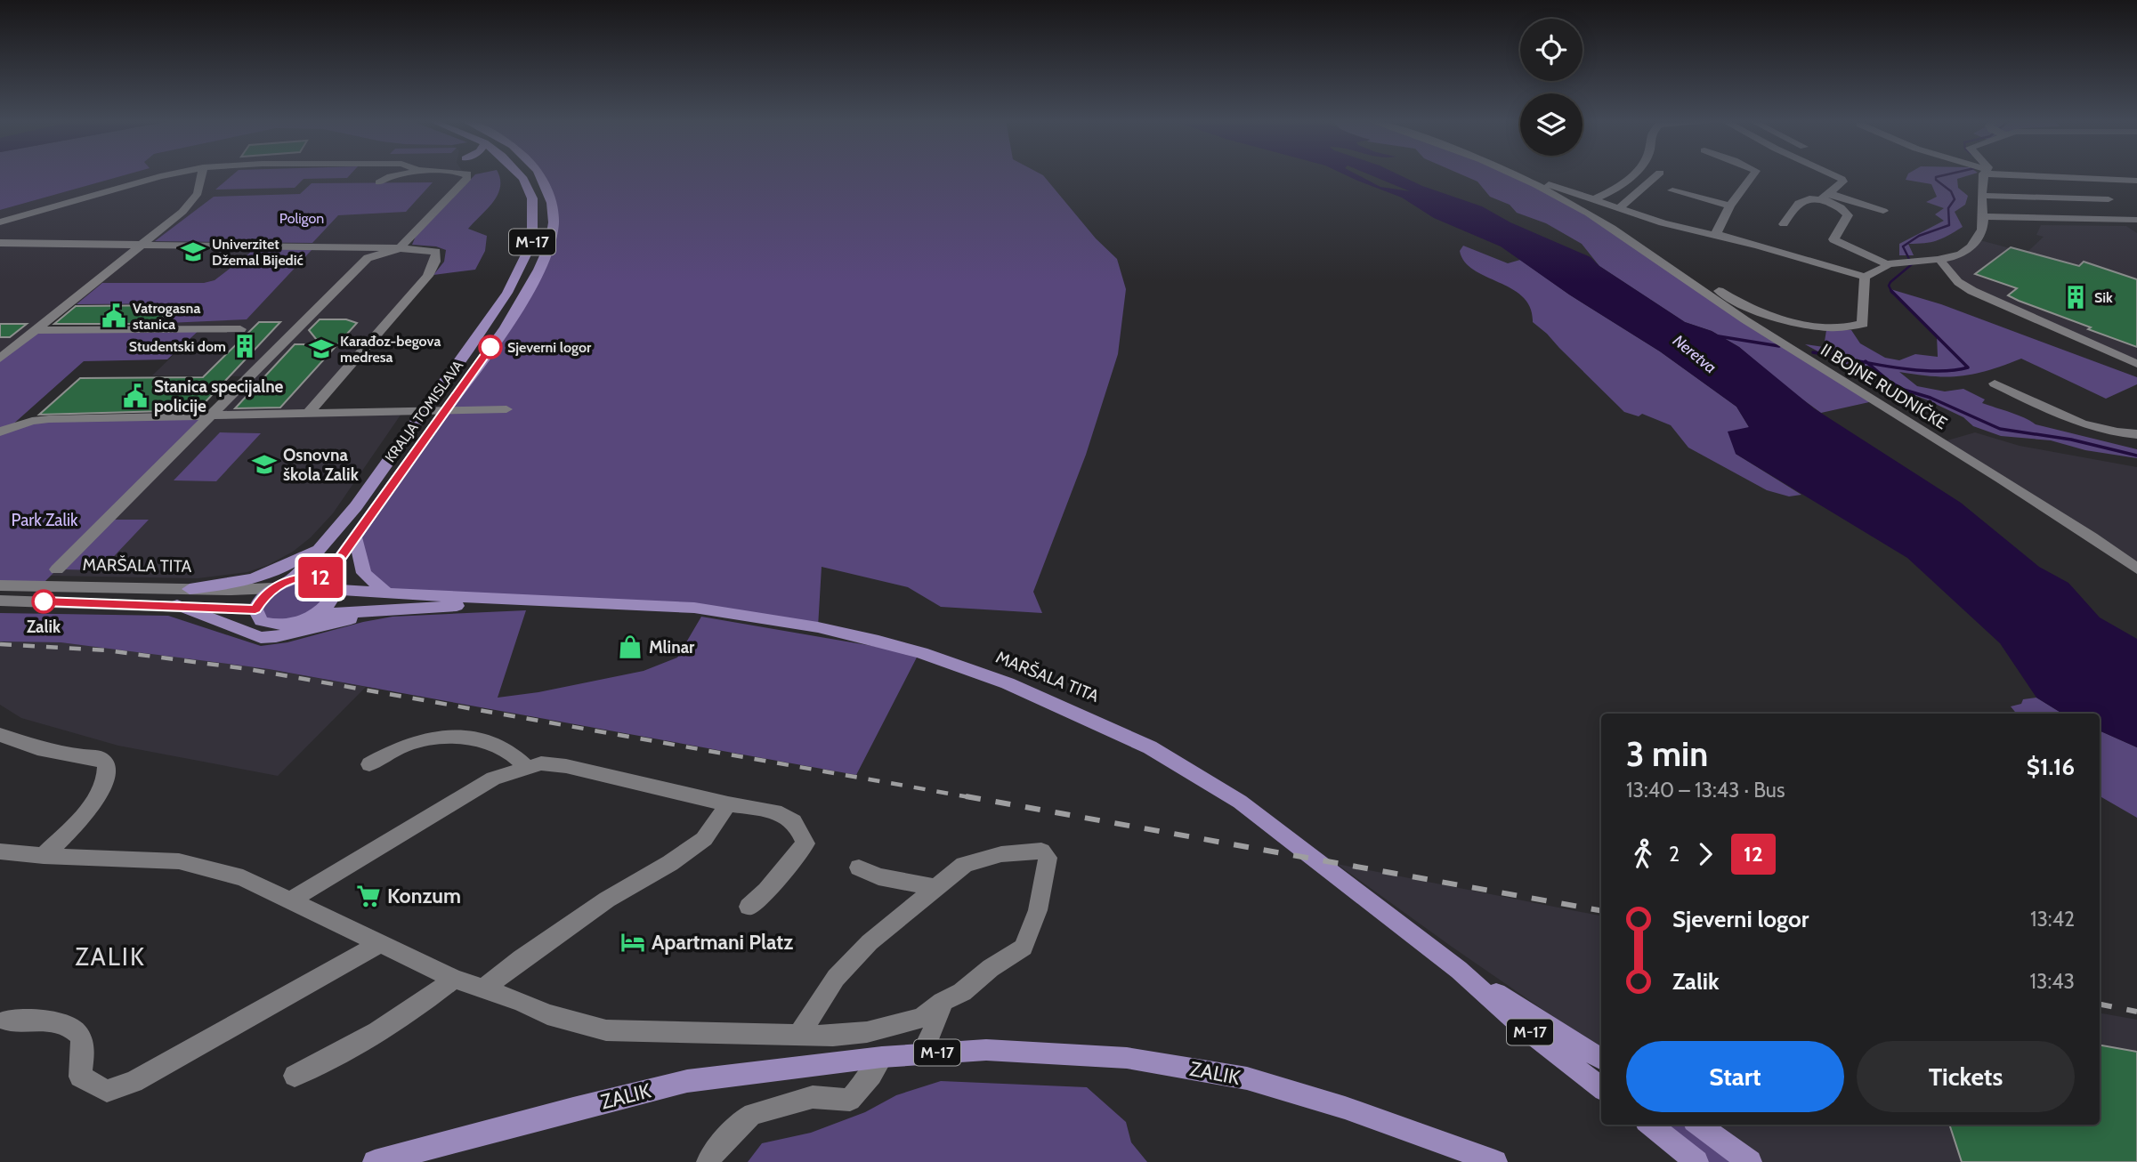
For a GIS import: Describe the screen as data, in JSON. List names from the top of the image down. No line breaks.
{"streets":{"main road":["M-17","KRALJA TOMISLAVA","MARŠALA TITA","ZALIK"],"street":["II BOJNE RUDNIČKE"]},"crossings":[["M-17","KRALJA TOMISLAVA"],["M-17","MARŠALA TITA"],["KRALJA TOMISLAVA","MARŠALA TITA"]],"districts":["ZALIK"],"water":["Neretva"],"parks":["Poligon","Park Zalik"],"places":{"school or university":["Univerzitet Džemal Bijedić","Karađoz-begova medresa","Osnovna škola Zalik"],"building":["Sik","Studentski dom"],"public building":["Vatrogasna stanica","Stanica specijalne policije"],"other":["Sjeverni logor","Zalik"],"shop":["Mlinar"],"supermarket":["Konzum"],"hotel":["Apartmani Platz"]},"lines":["bus line 12"],"page":{"on_map":"12","heading":["3 min","13:40 – 13:43 · Bus","$1.16"],"legs":["2","12"],"list":[{"name":"Sjeverni logor","value":"13:42"},{"name":"Zalik","value":"13:43"}],"buttons":["Start","Tickets"]}}
